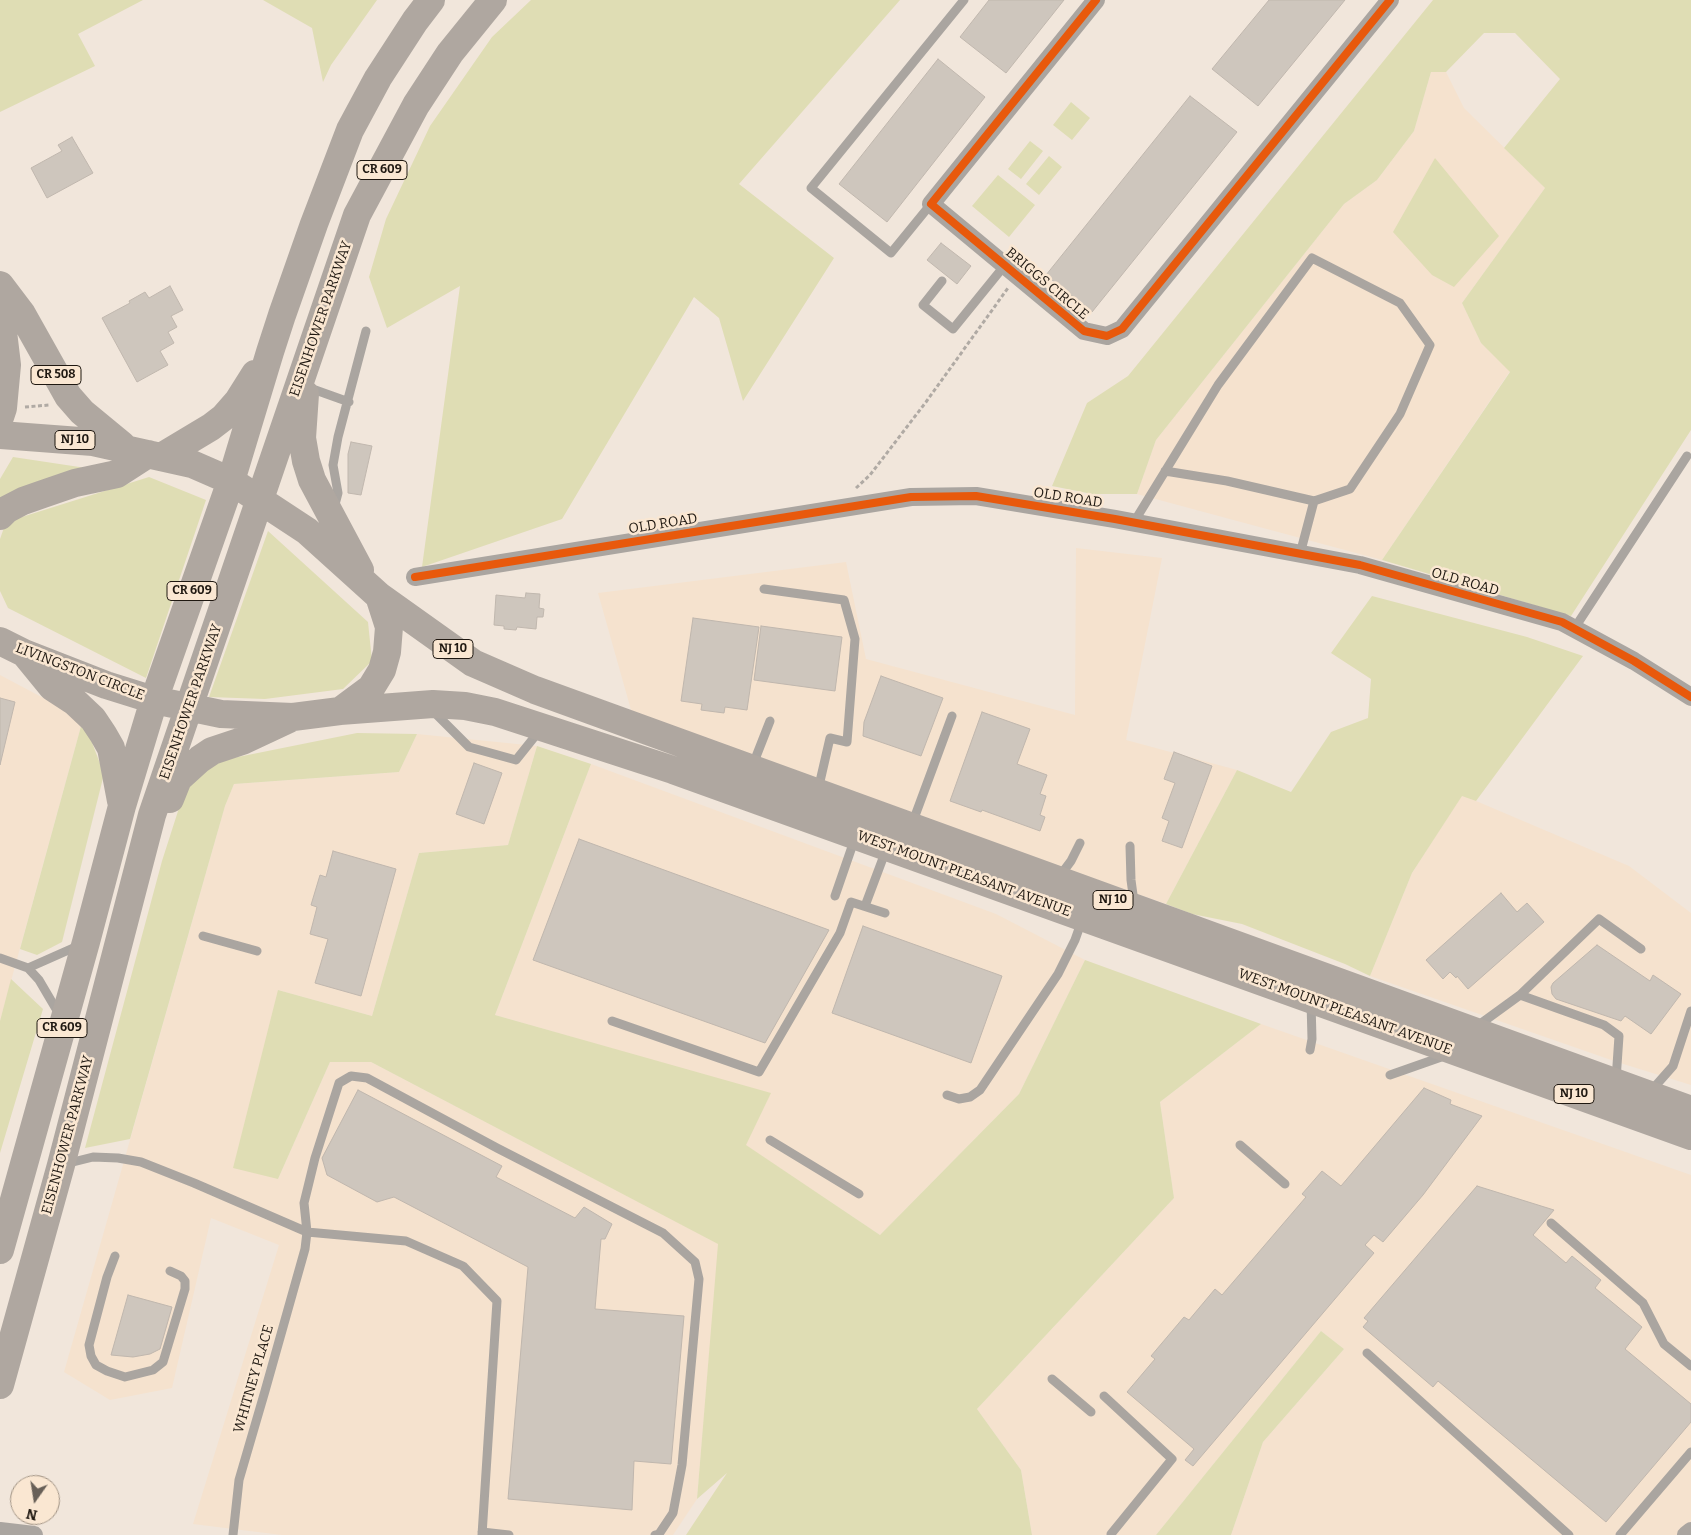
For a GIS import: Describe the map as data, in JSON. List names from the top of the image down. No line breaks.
{"streets":{"main road":["CR 609","EISENHOWER PARKWAY","CR 508","NJ 10","LIVINGSTON CIRCLE","WEST MOUNT PLEASANT AVENUE"],"street":["BRIGGS CIRCLE","OLD ROAD"],"lane":["WHITNEY PLACE"]},"crossings":[["CR 609","NJ 10"],["CR 609","LIVINGSTON CIRCLE"],["EISENHOWER PARKWAY","NJ 10"],["EISENHOWER PARKWAY","LIVINGSTON CIRCLE"],["CR 508","NJ 10"],["NJ 10","WEST MOUNT PLEASANT AVENUE"],["LIVINGSTON CIRCLE","WEST MOUNT PLEASANT AVENUE"]],"north":"bottom"}
